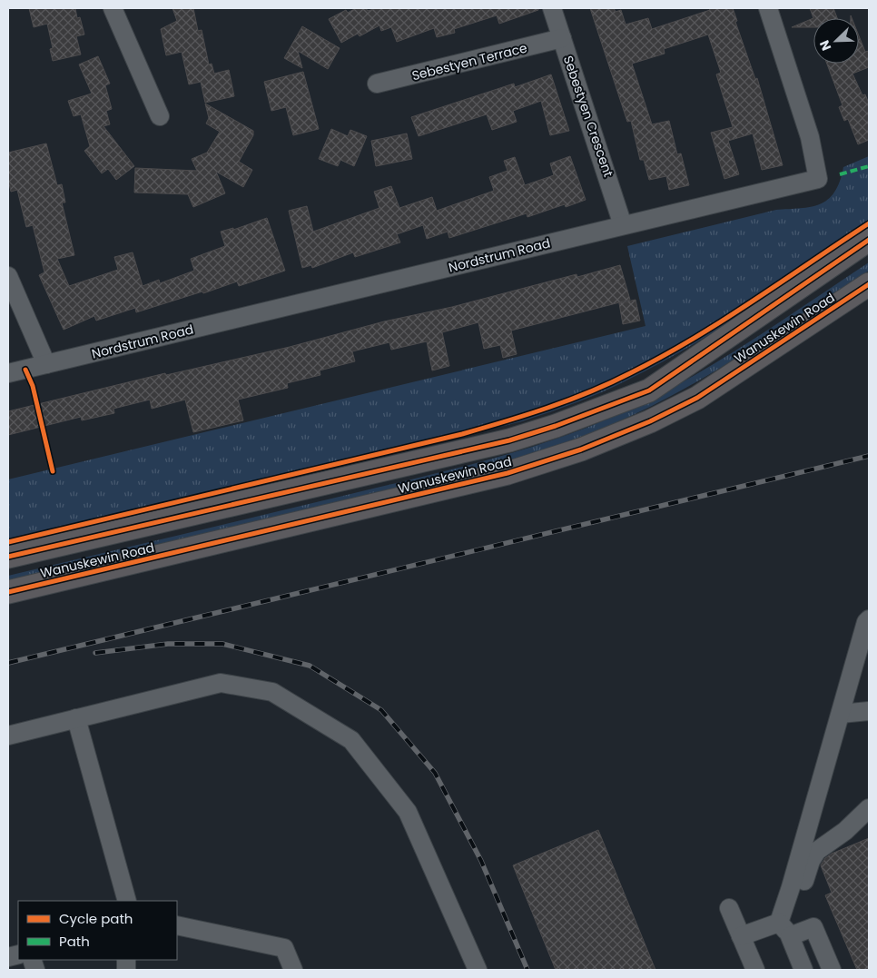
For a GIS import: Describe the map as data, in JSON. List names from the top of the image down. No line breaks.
{"streets":{"main road":["Wanuskewin Road"],"street":["Sebestyen Terrace","Sebestyen Crescent","Nordstrum Road"]},"crossings":[["Sebestyen Terrace","Sebestyen Crescent"],["Sebestyen Crescent","Nordstrum Road"]],"legend":["Cycle path","Path"],"north":"bottom left"}
